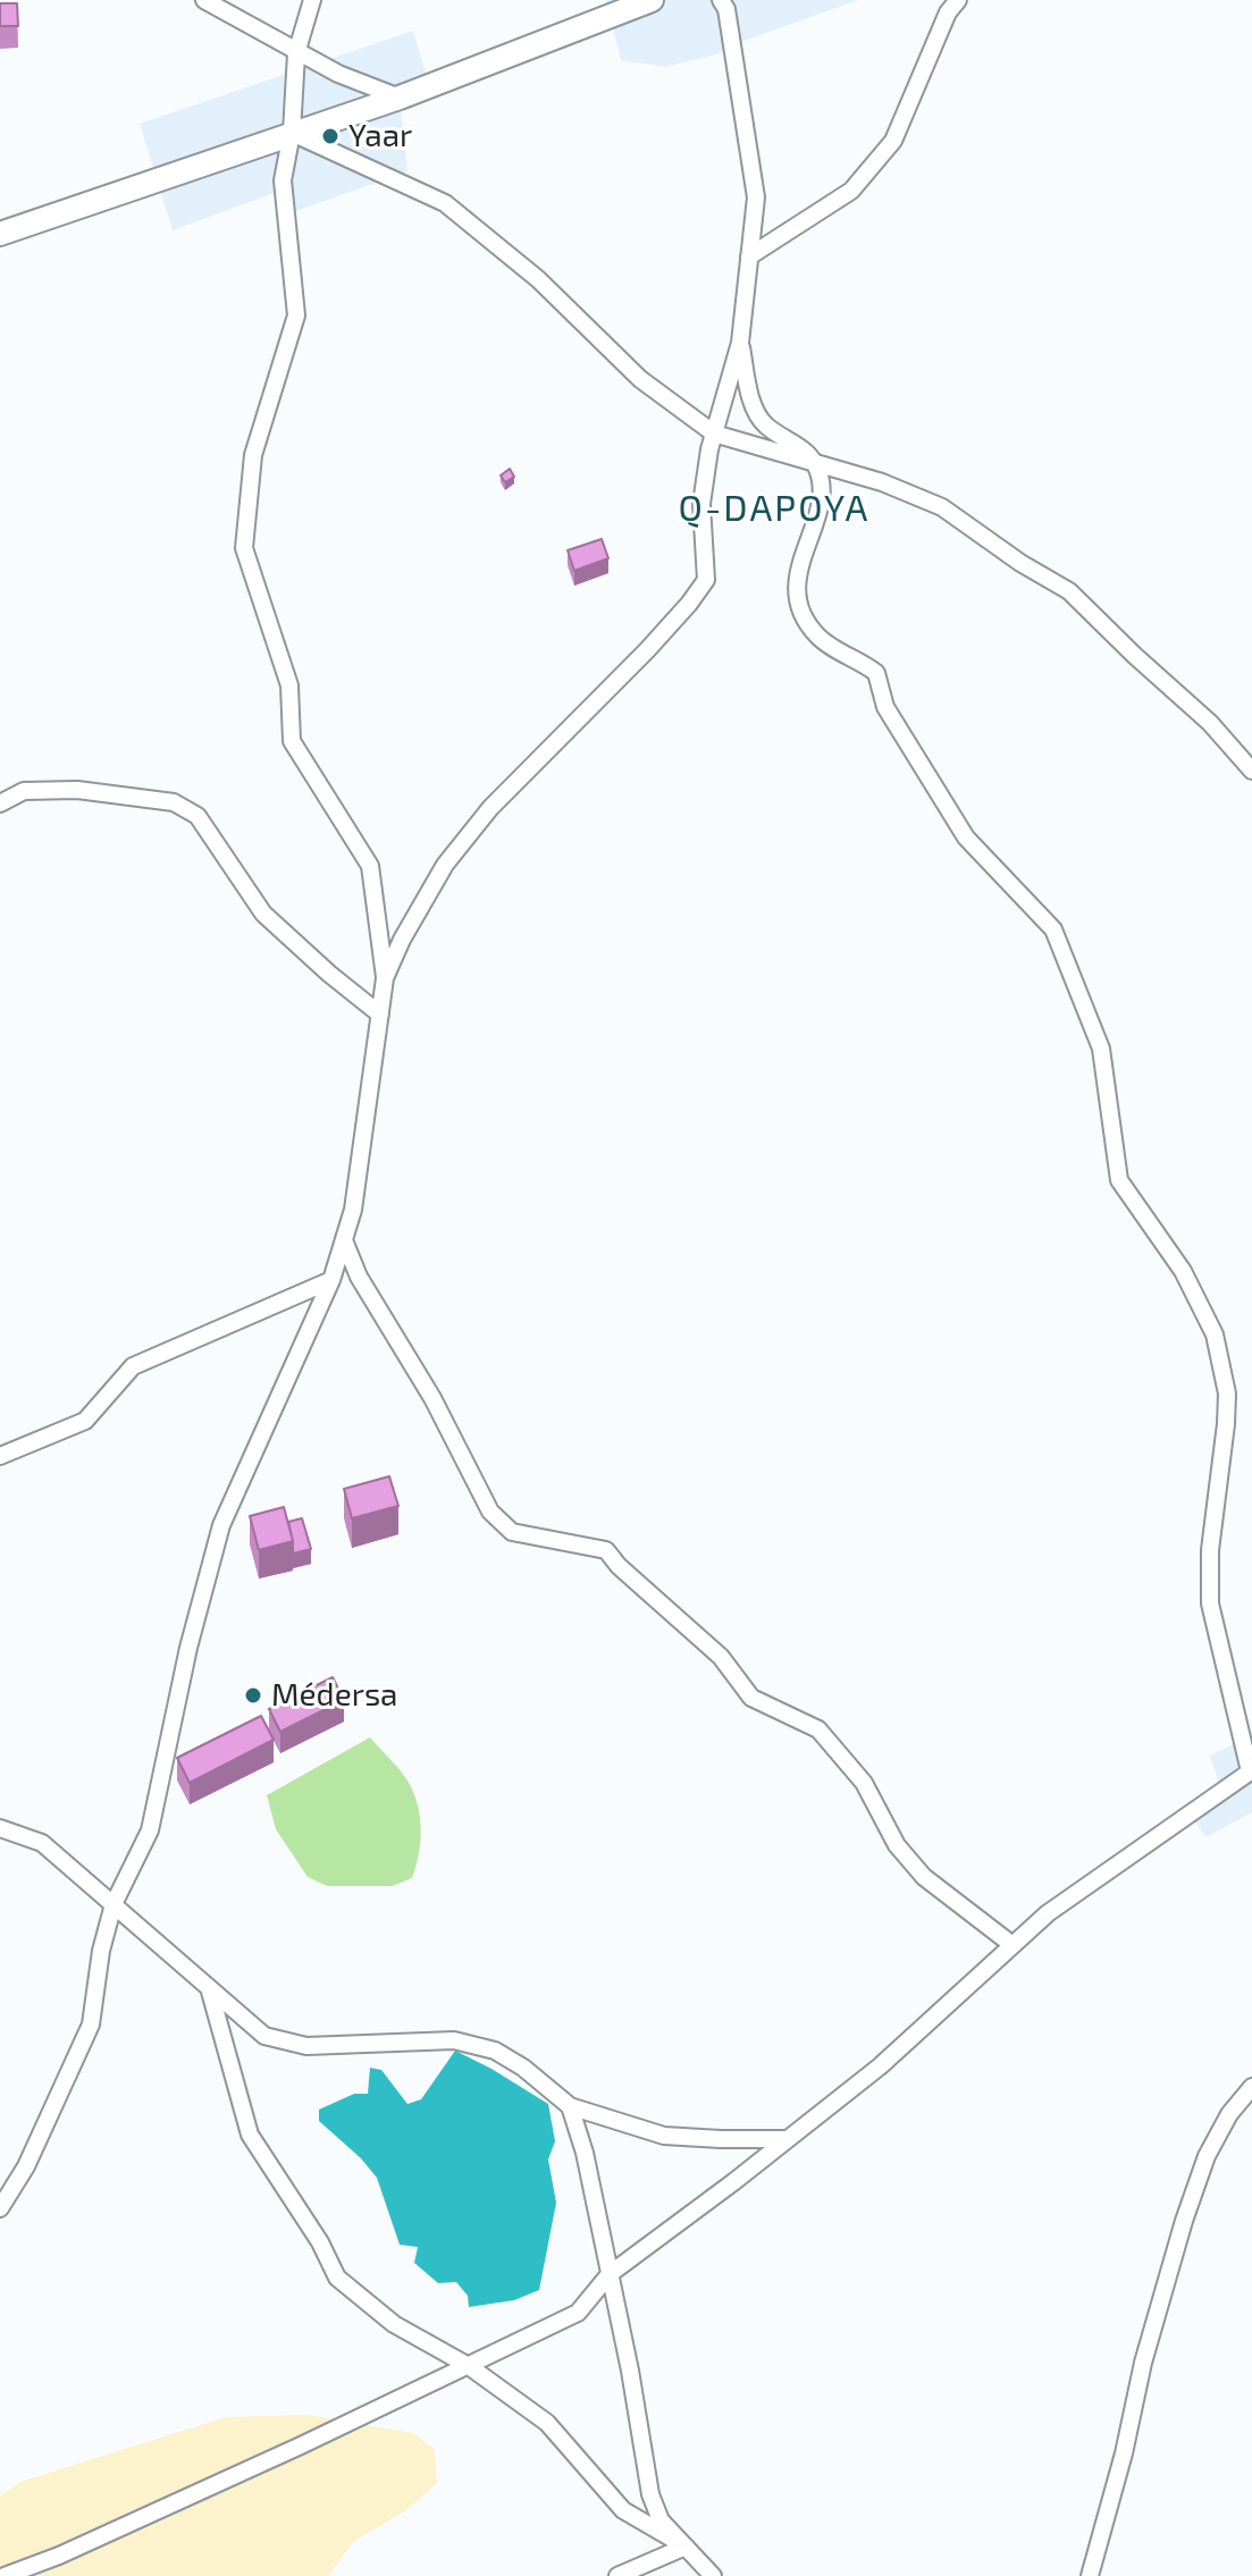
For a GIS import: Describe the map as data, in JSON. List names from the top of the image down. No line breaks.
{"districts":["Q-DAPOYA"],"places":["Yaar","Médersa"]}
